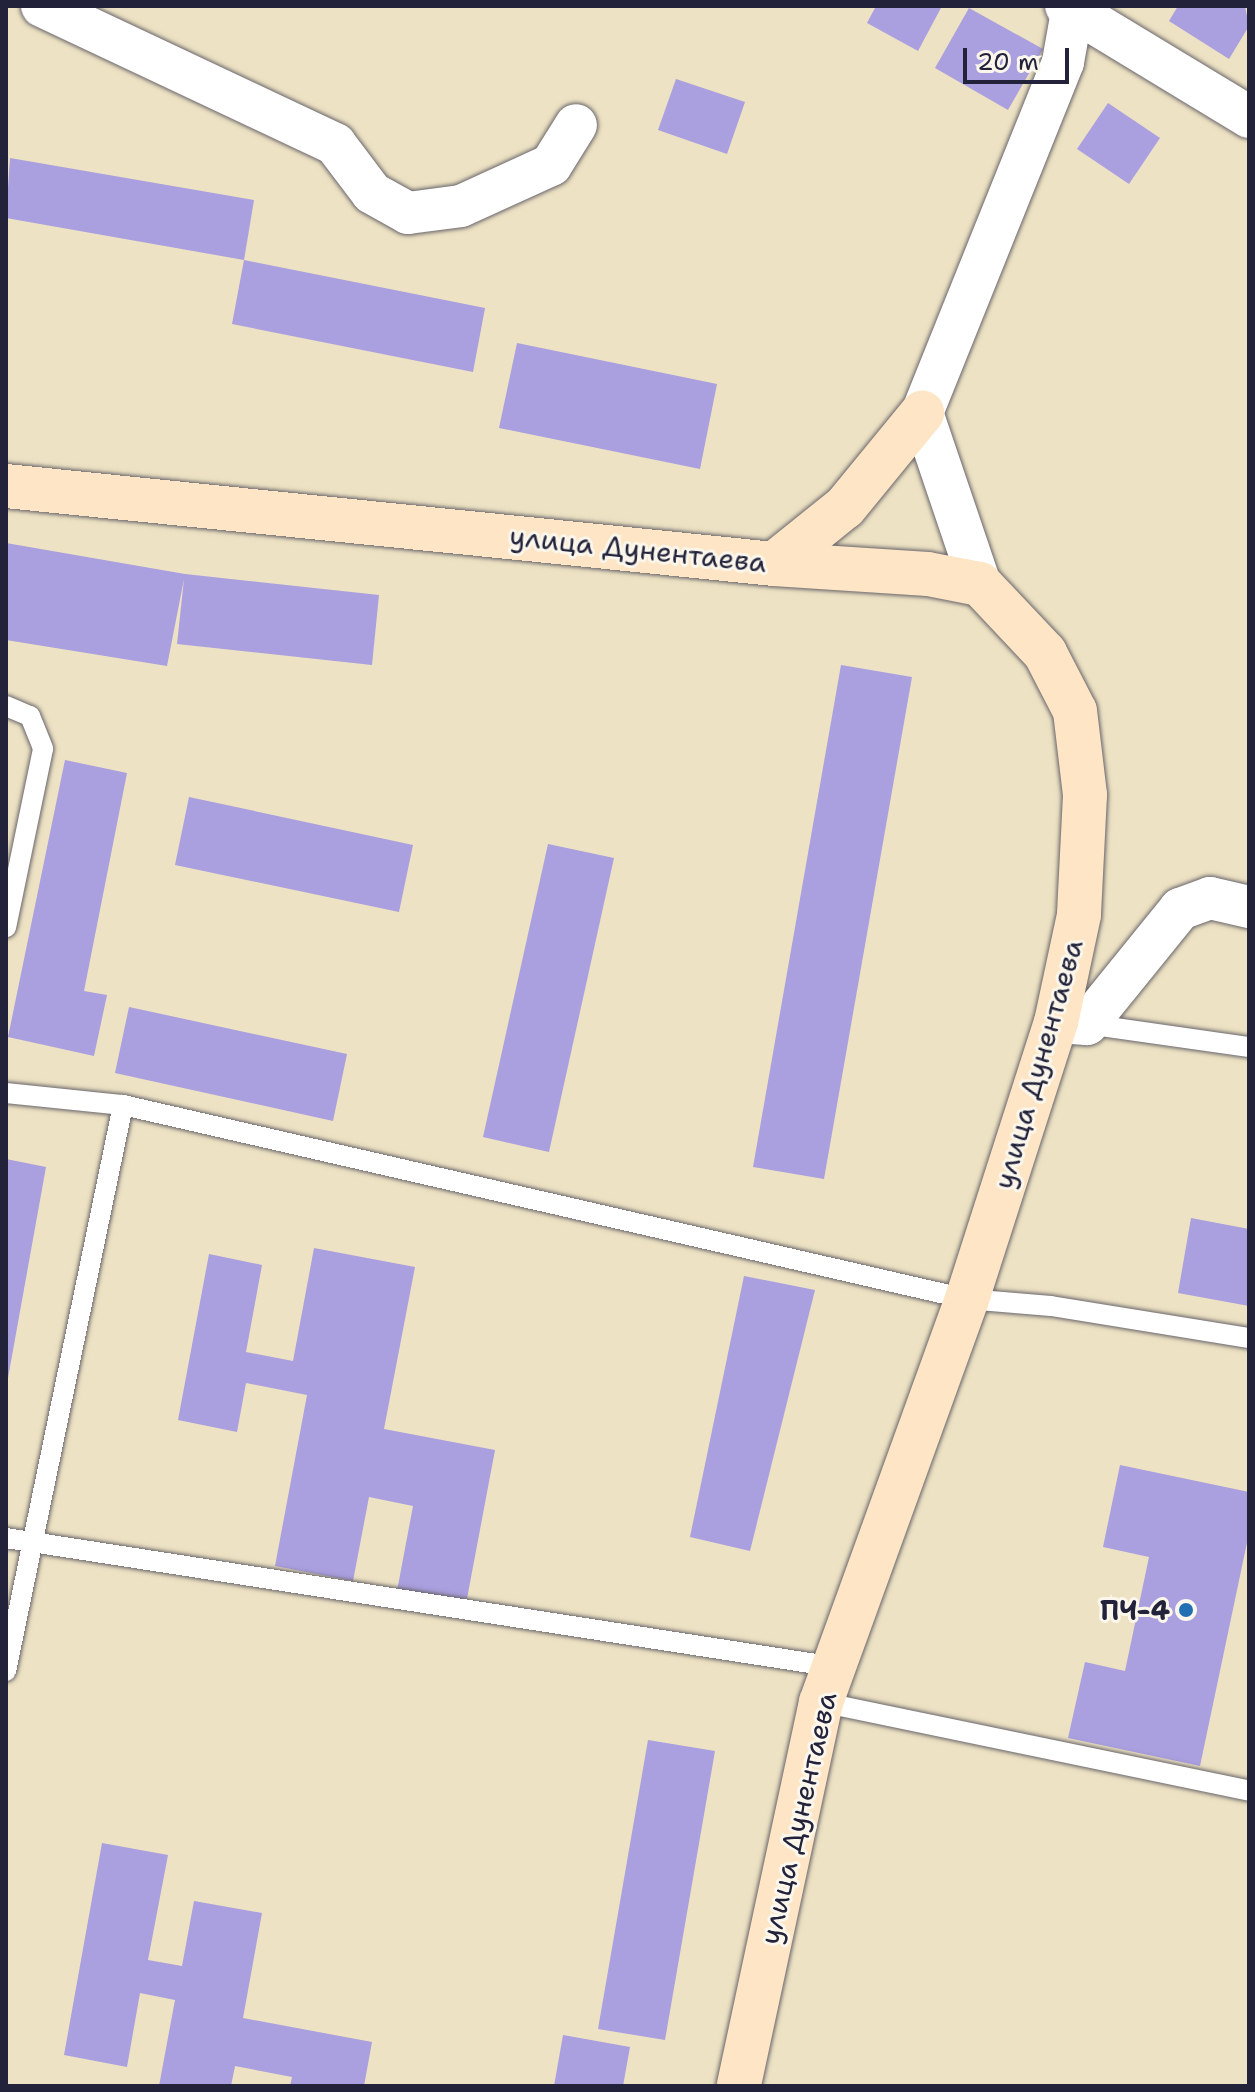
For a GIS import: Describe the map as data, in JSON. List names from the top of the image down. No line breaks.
{"streets":{"street":["улица Дунентаева"]},"places":["ПЧ-4"],"scale_bar":"20 m"}
